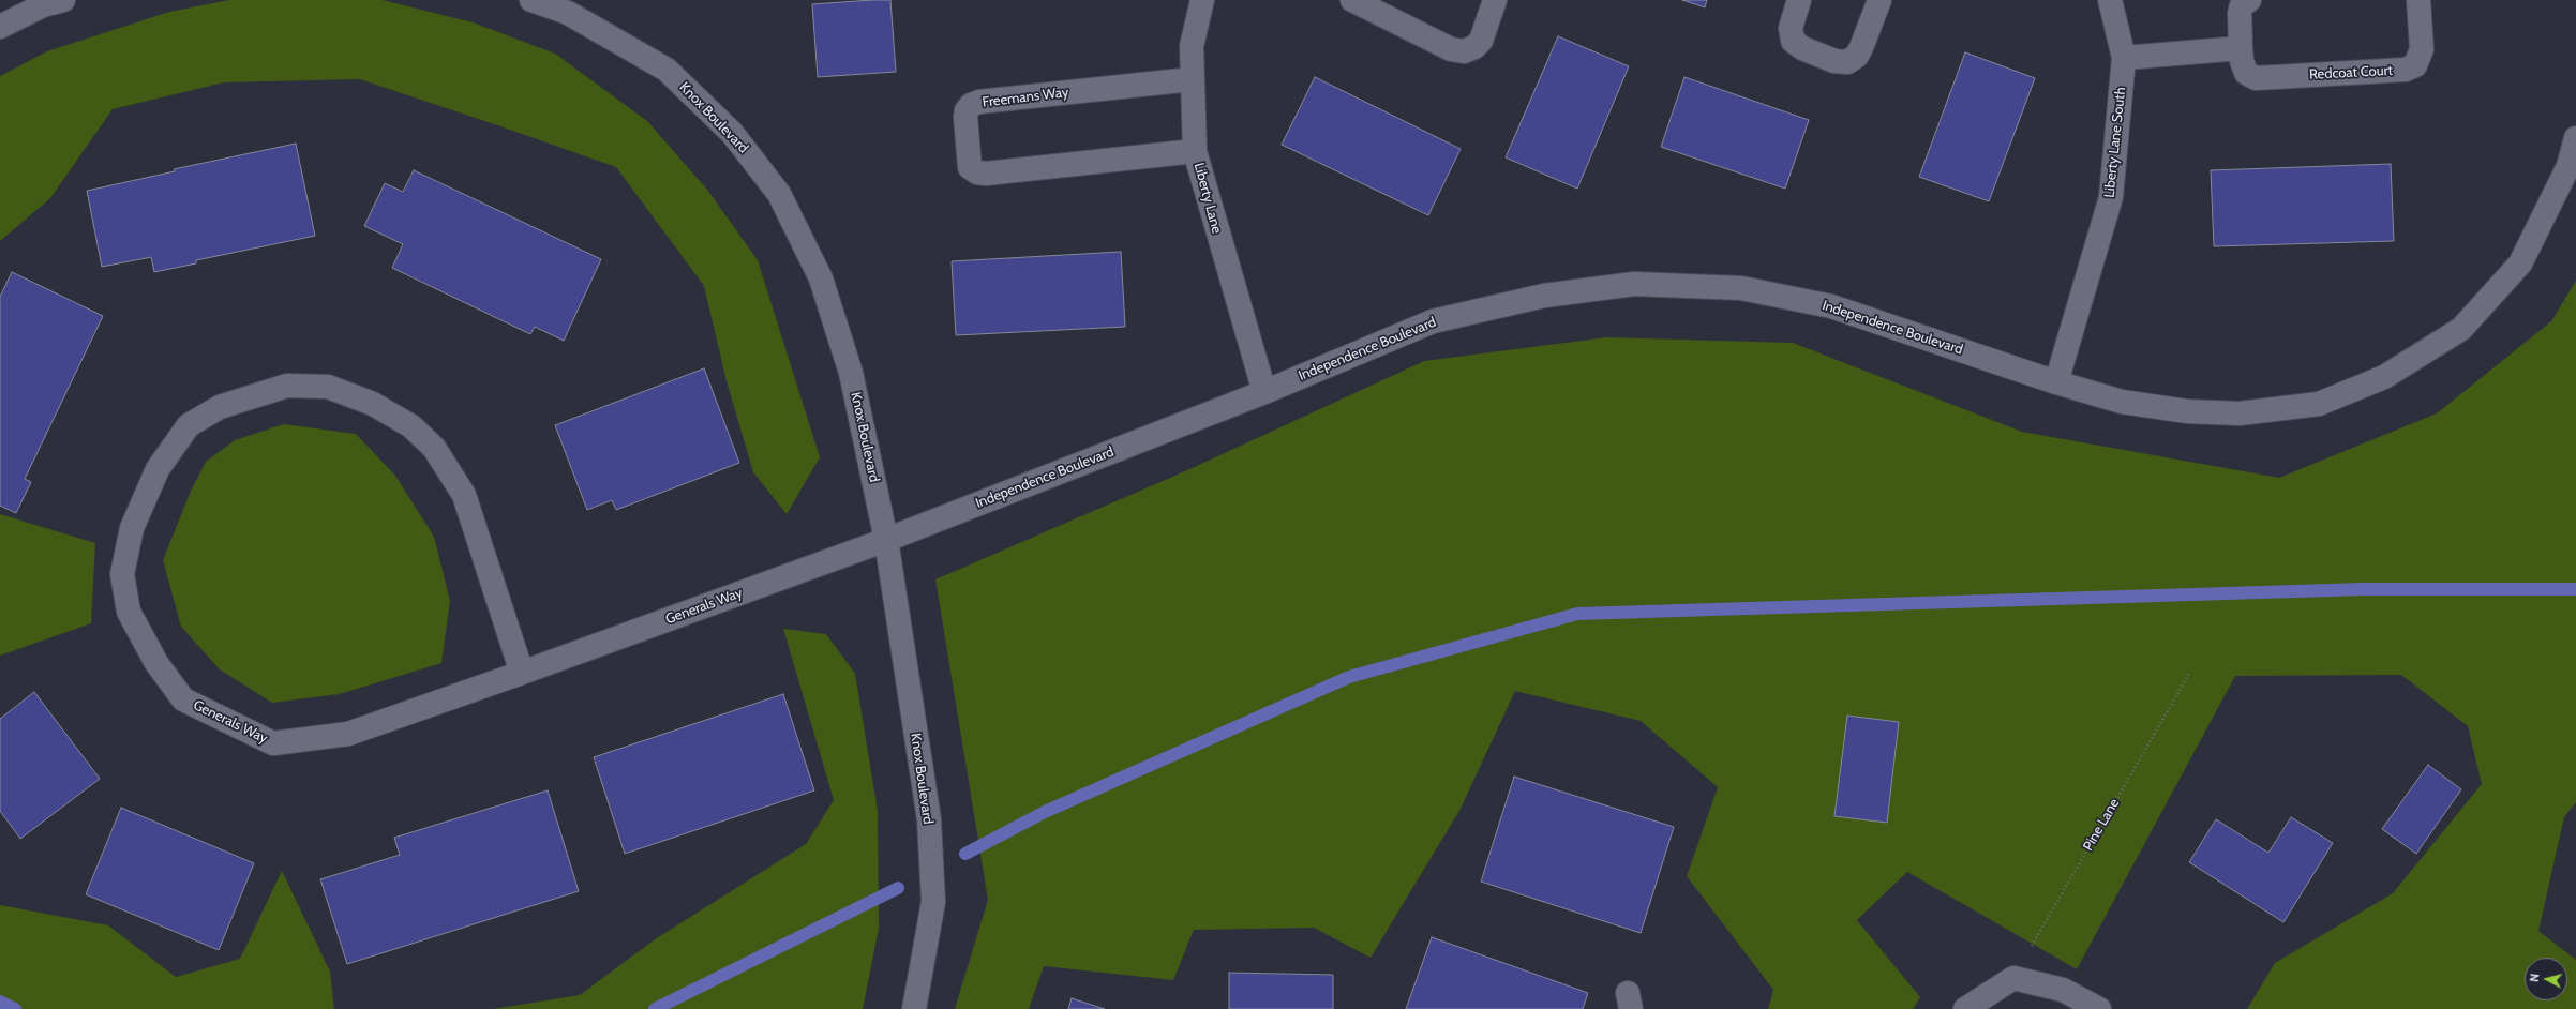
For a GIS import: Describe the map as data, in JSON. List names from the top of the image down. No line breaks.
{"streets":{"street":["Redcoat Court","Freemans Way","Knox Boulevard","Liberty Lane South","Liberty Lane","Independence Boulevard","Generals Way"],"path":["Pine Lane"]},"crossings":[["Freemans Way","Liberty Lane"],["Knox Boulevard","Independence Boulevard"],["Knox Boulevard","Generals Way"],["Liberty Lane South","Independence Boulevard"],["Liberty Lane","Independence Boulevard"],["Independence Boulevard","Generals Way"]],"north":"left"}
